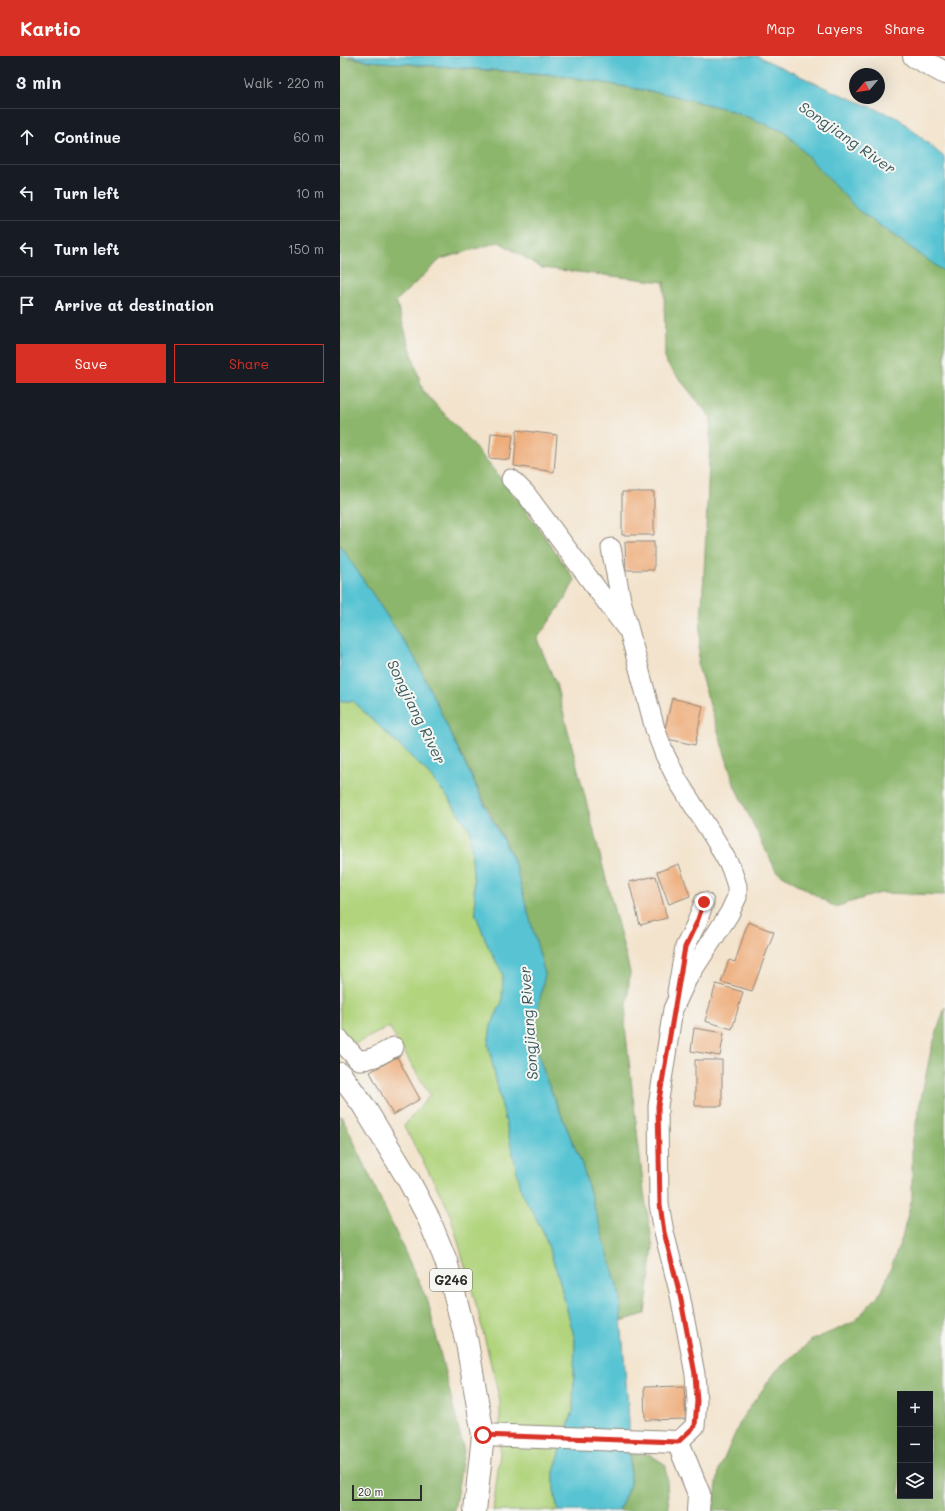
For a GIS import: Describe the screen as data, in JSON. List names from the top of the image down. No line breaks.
{"streets":{"main road":["G246"]},"water":["Songjiang River"],"scale_bar":"20 m","north":"bottom left","page":{"header":"Kartio","nav":["Map","Layers","Share"],"heading":["3 min","Walk · 220 m"],"list":[["Continue","60 m"],["Turn left","10 m"],["Turn left","150 m"],"Arrive at destination"],"buttons":["Save","Share"],"map_buttons":["+","−"],"scale":"20 m"}}
